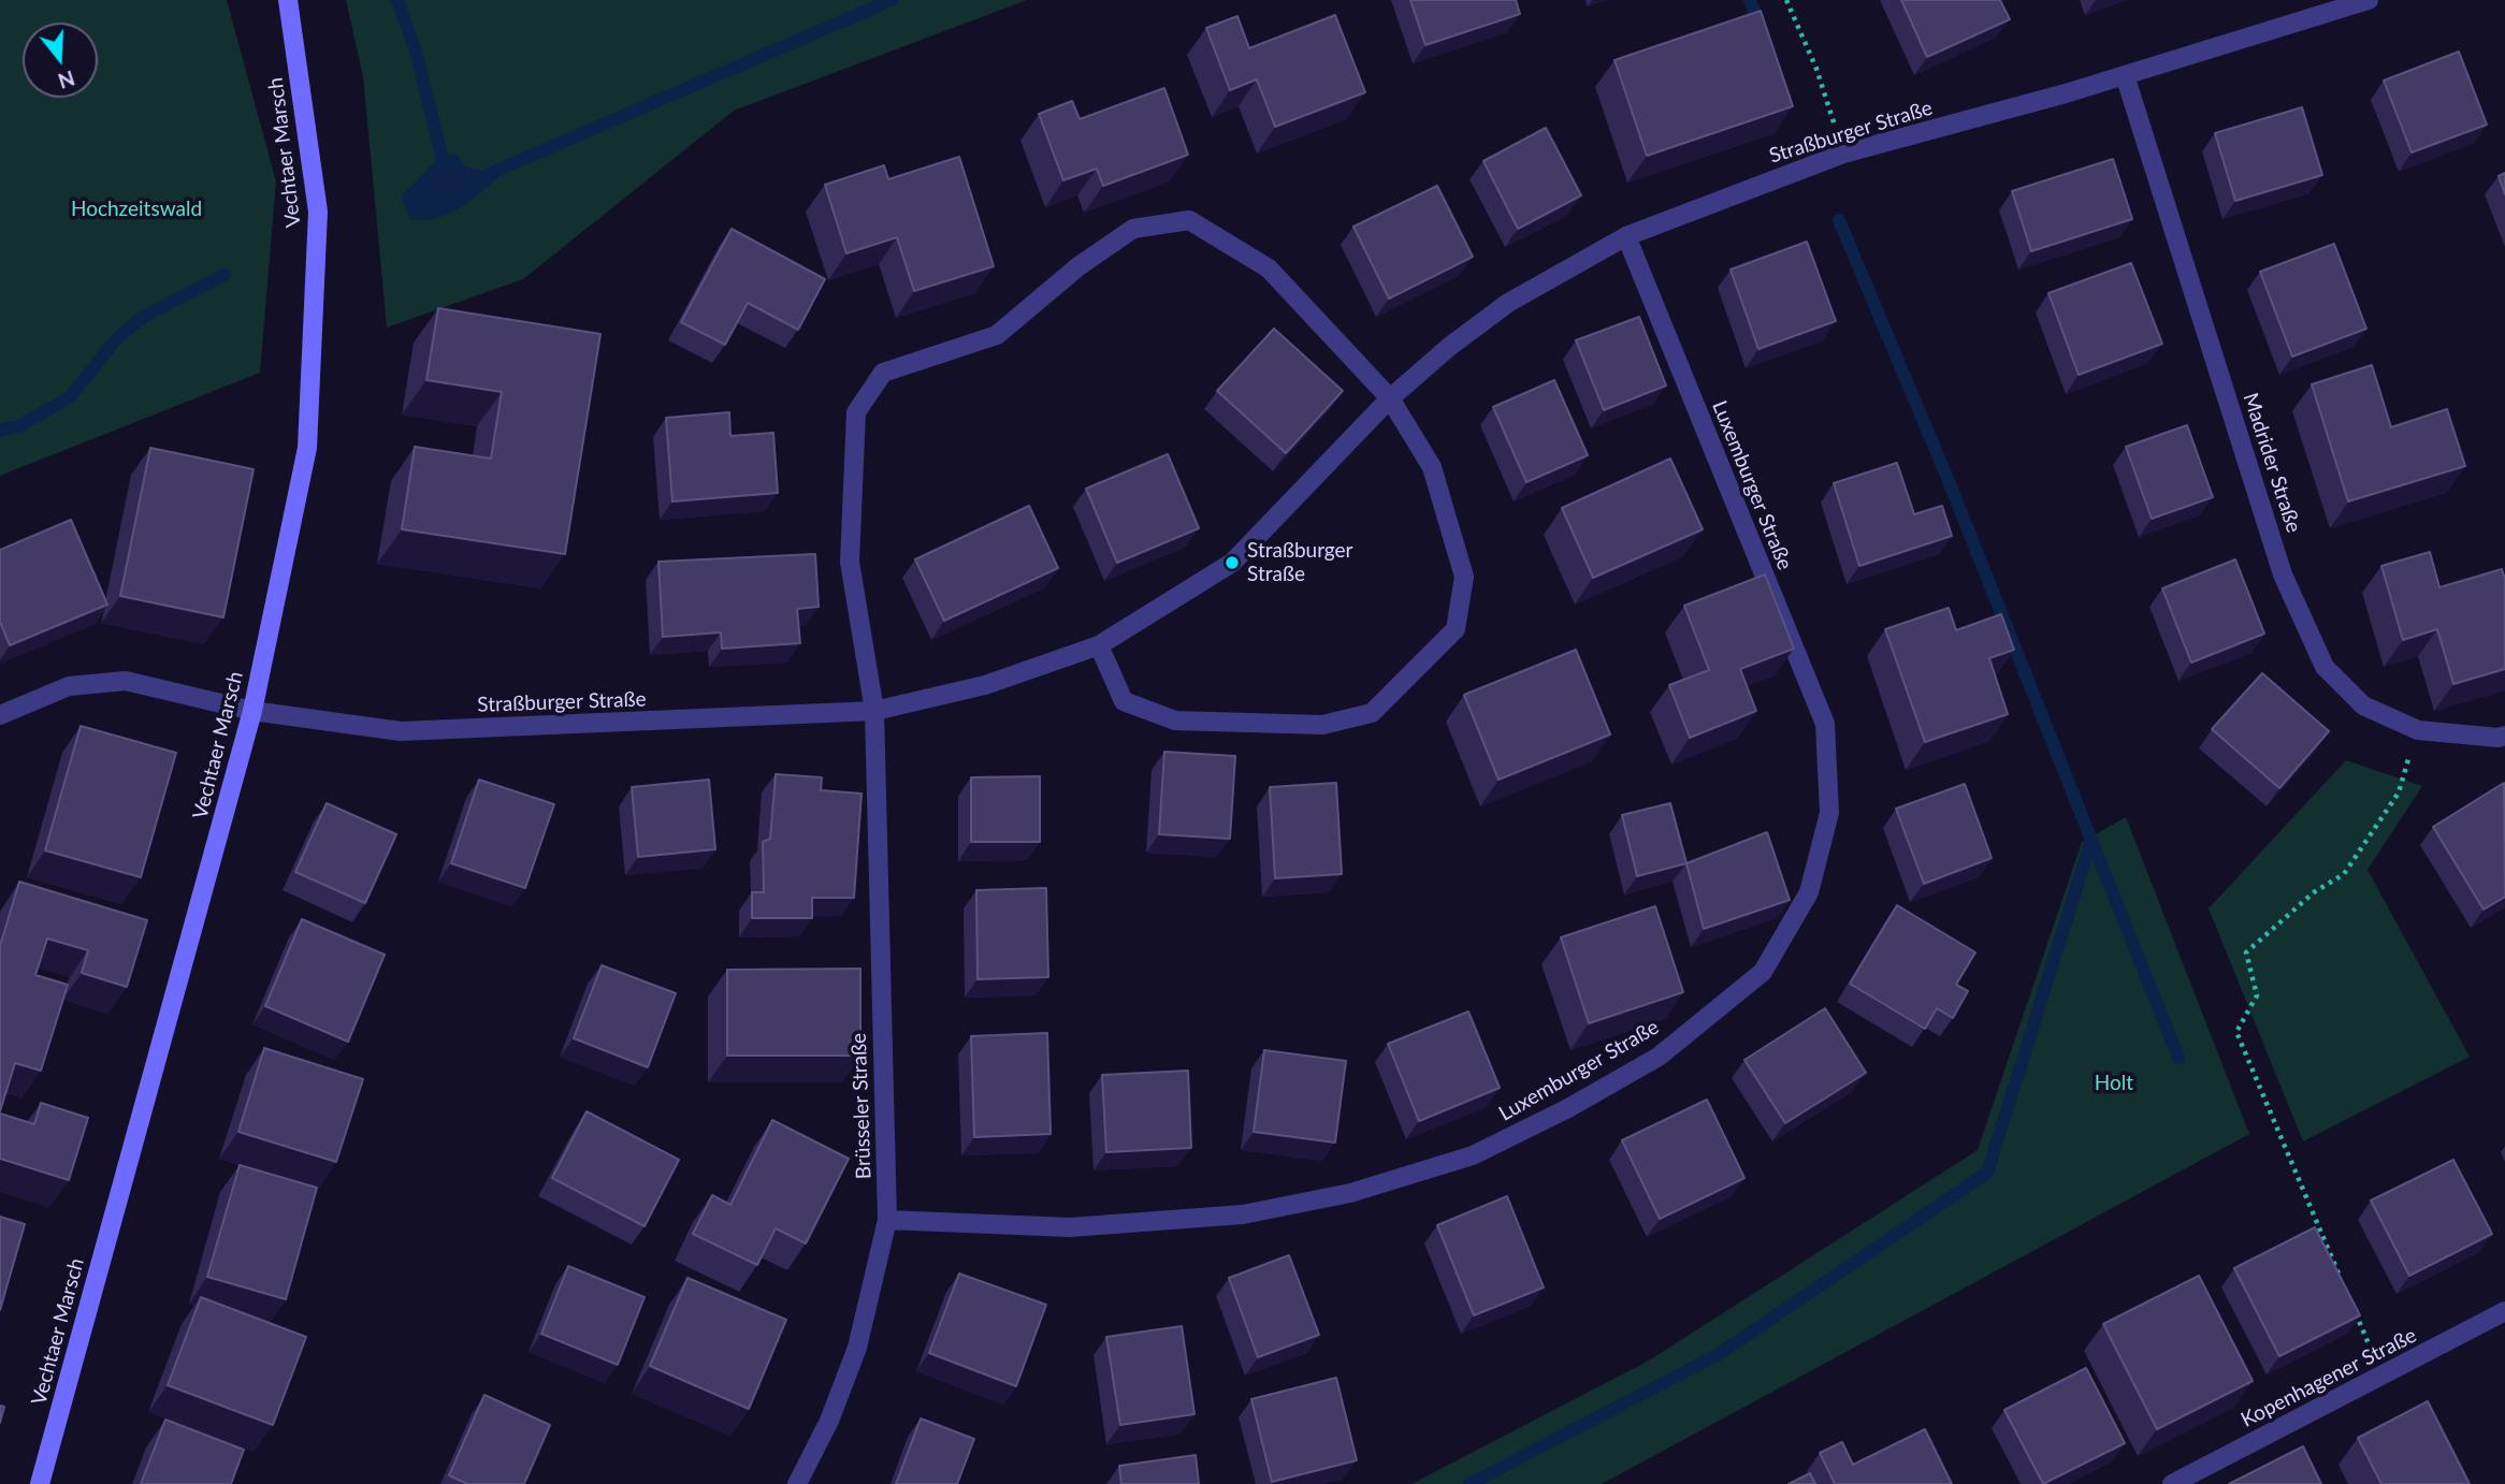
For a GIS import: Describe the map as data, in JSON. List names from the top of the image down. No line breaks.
{"streets":{"street":["Straßburger Straße","Vechtaer Marsch","Madrider Straße","Luxemburger Straße","Brüsseler Straße","Kopenhagener Straße"]},"crossings":[["Straßburger Straße","Vechtaer Marsch"],["Straßburger Straße","Madrider Straße"],["Straßburger Straße","Luxemburger Straße"],["Straßburger Straße","Brüsseler Straße"],["Luxemburger Straße","Brüsseler Straße"]],"parks":["Hochzeitswald","Holt"],"places":["Straßburger Straße"],"north":"bottom"}
